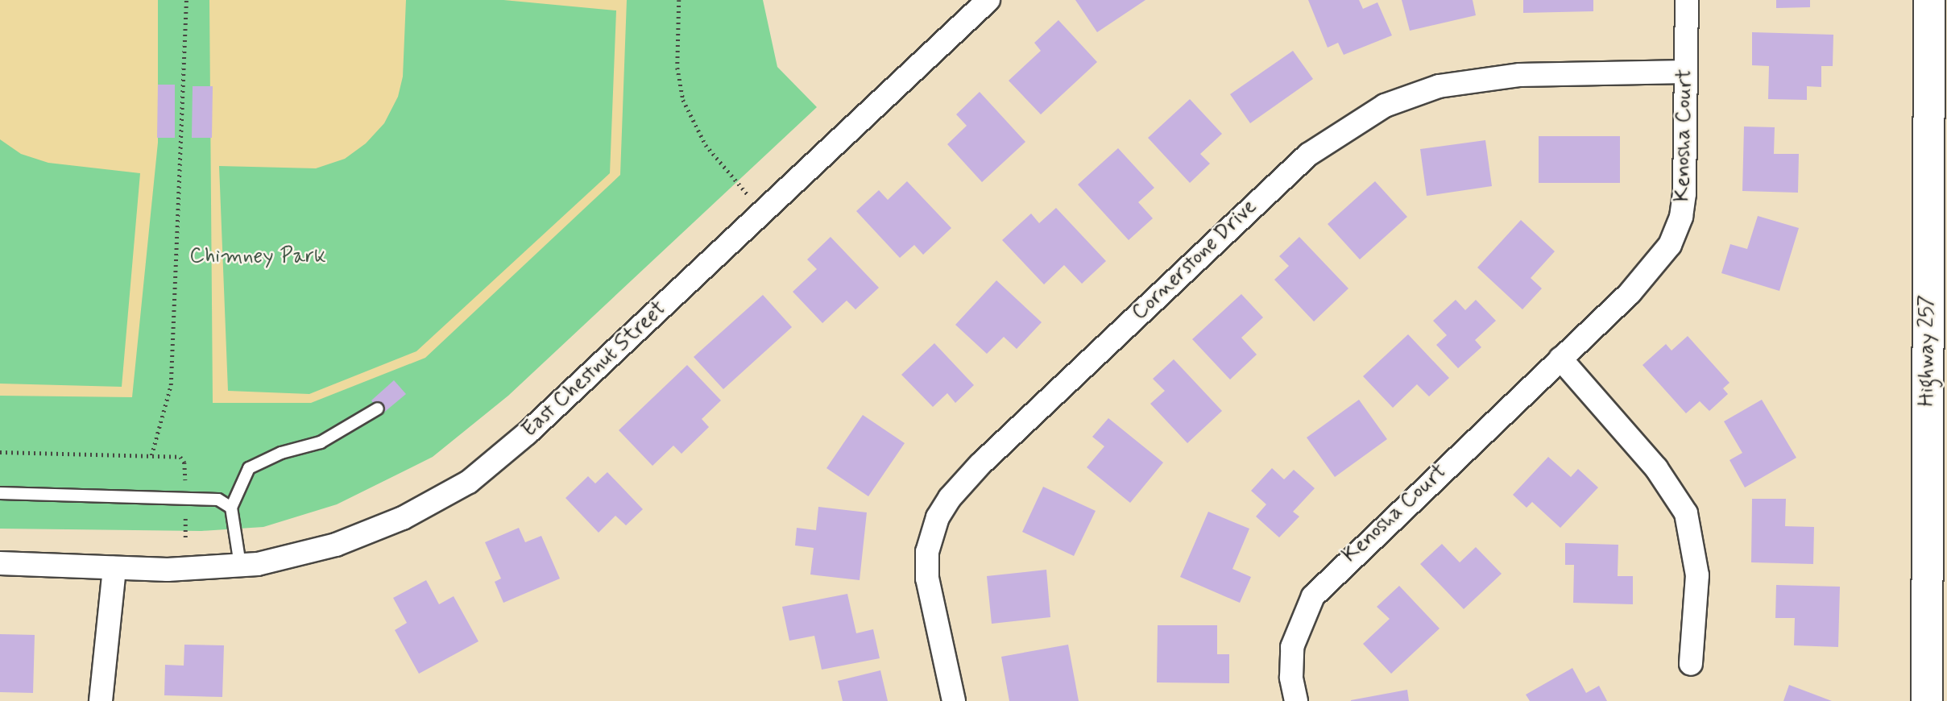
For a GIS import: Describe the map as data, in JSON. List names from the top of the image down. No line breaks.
{"streets":{"main road":["Highway 257"],"street":["Kenosha Court","Cornerstone Drive","East Chestnut Street"]},"crossings":[["Kenosha Court","Cornerstone Drive"]],"parks":["Chimney Park"]}
